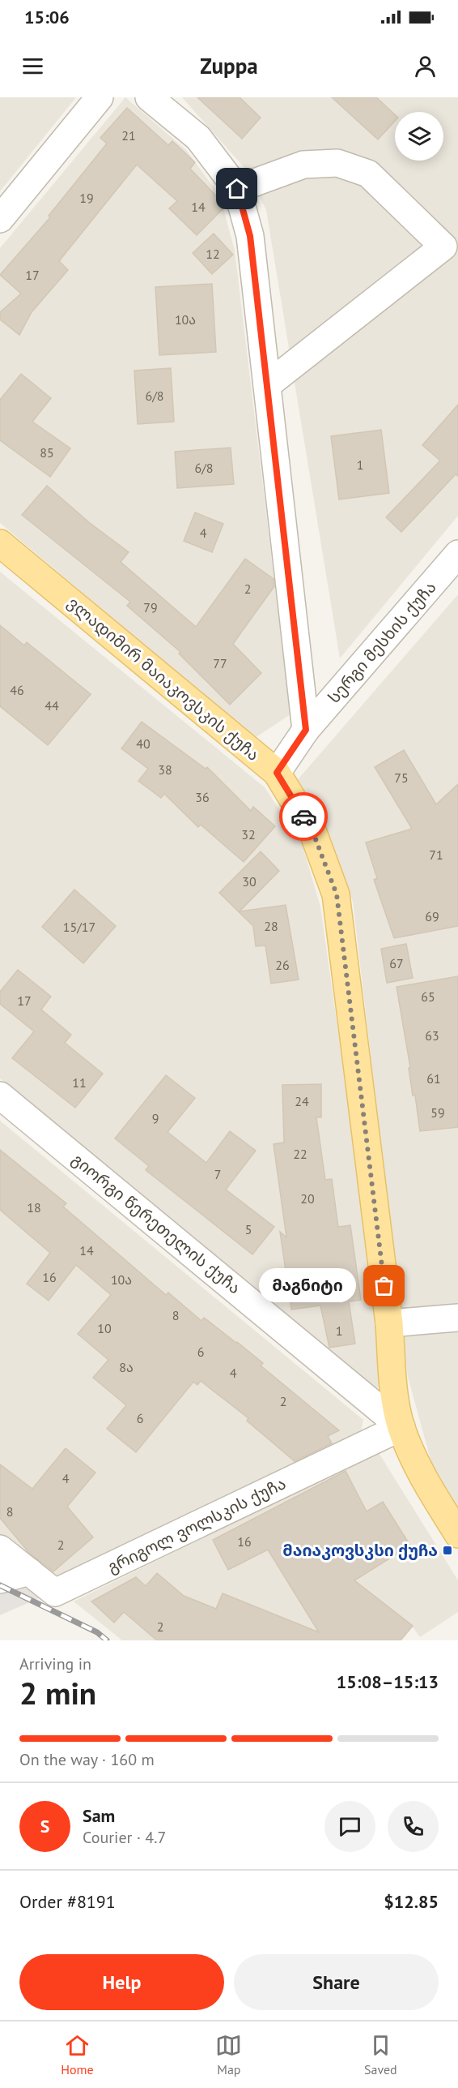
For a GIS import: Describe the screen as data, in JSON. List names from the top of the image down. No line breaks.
{"streets":{"main road":["ვლადიმირ მაიაკოვსკის ქუჩა"],"street":["სერგი მესხის ქუჩა","გიორგი წერეთელის ქუჩა","გრიგოლ ვოლსკის ქუჩა"]},"crossings":[["სერგი მესხის ქუჩა","ვლადიმირ მაიაკოვსკის ქუჩა"],["ვლადიმირ მაიაკოვსკის ქუჩა","გიორგი წერეთელის ქუჩა"],["ვლადიმირ მაიაკოვსკის ქუჩა","გრიგოლ ვოლსკის ქუჩა"],["გიორგი წერეთელის ქუჩა","გრიგოლ ვოლსკის ქუჩა"]],"places":{"other":["მაგნიტი"],"transit":["მაიაკოვსკსი ქუჩა"]},"house_numbers":["21","19","14","12","17","10ა","6/8","85","1","6/8","4","2","79","77","46","44","40","38","75","36","32","71","30","69","28","15/17","67","26","65","17","63","61","11","24","59","9","22","7","20","18","5","14","16","10ა","8","10","1","6","8ა","4","2","6","4","8","16","2","2"],"page":{"status":"15:06","header":"Zuppa","bubble":"მაგნიტი","heading":["2 min","Arriving in","15:08–15:13"],"panel":["Sam","Courier · 4.7","Order #8191","$12.85"],"bar":"On the way · 160 m","round":"S","buttons":["Help","Share"],"tabs":["Home","Map","Saved"]}}
